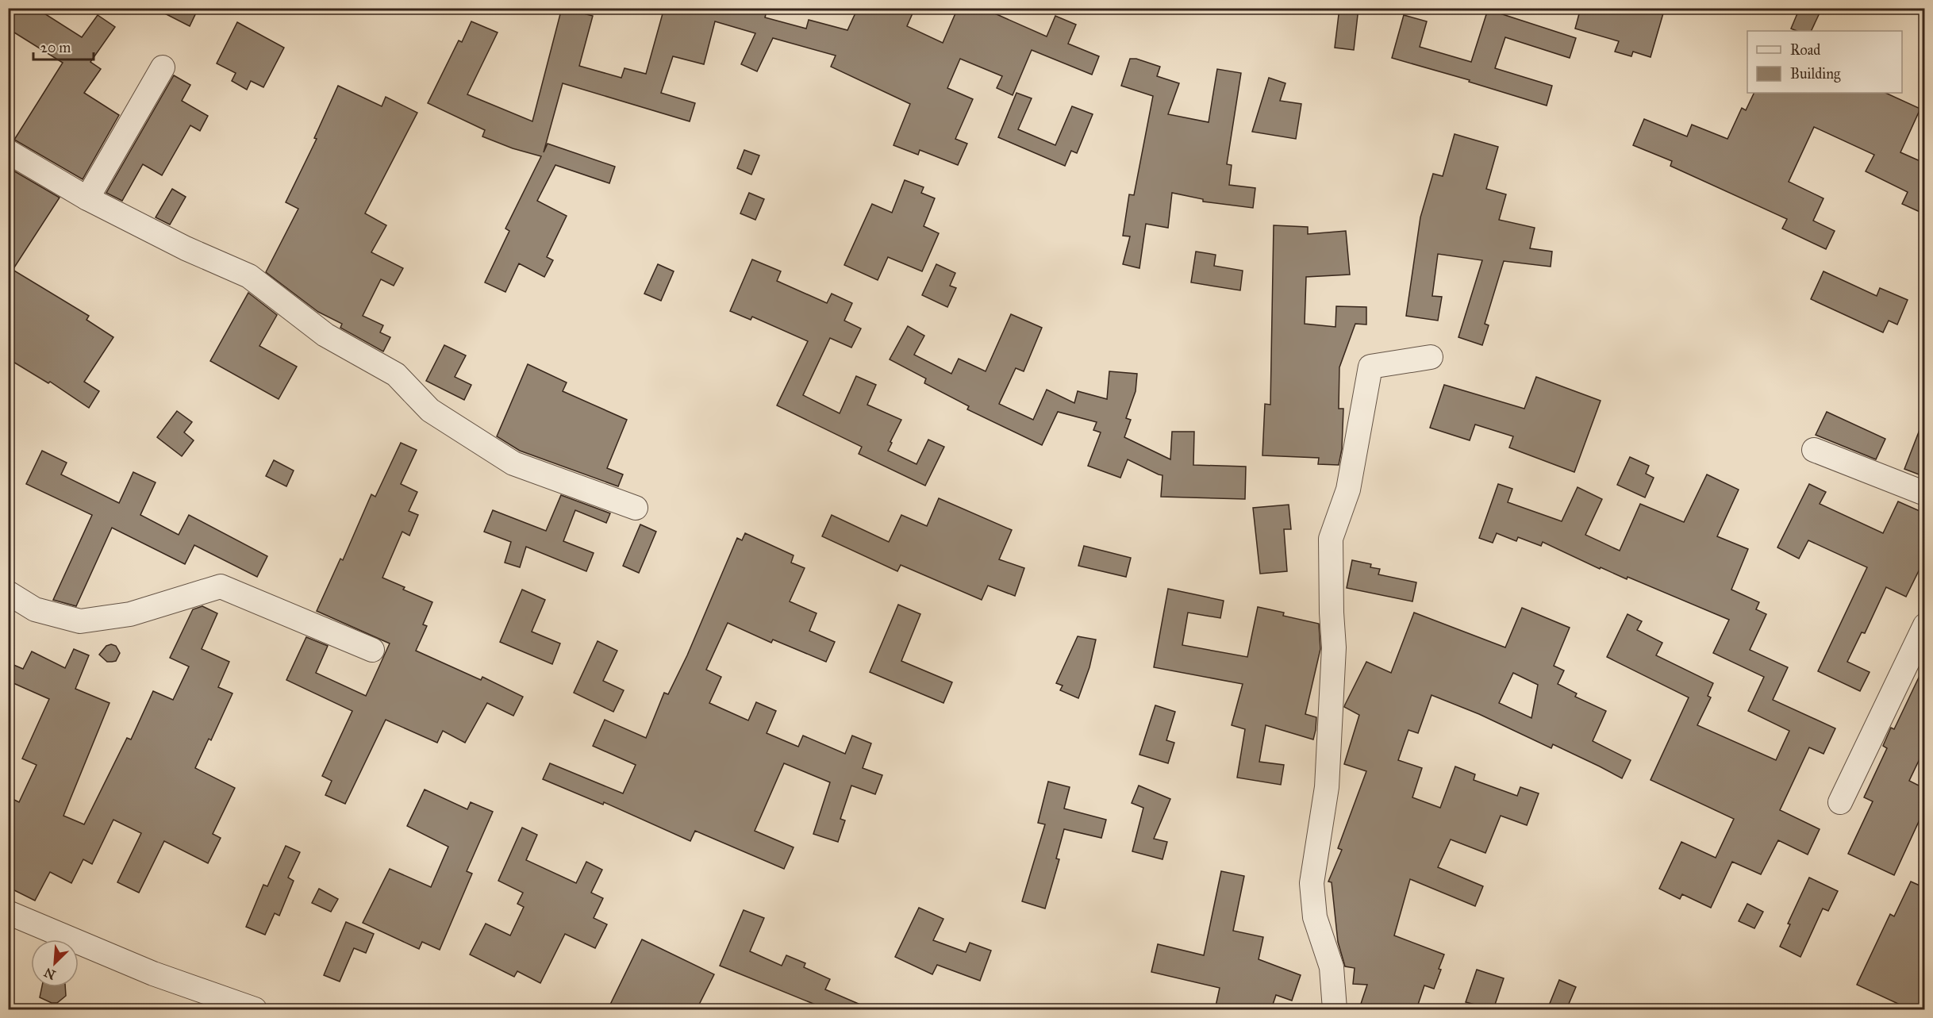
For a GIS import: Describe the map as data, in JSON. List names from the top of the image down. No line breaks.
{"legend":["Road","Building"],"scale_bar":"20 m","north":"bottom left"}
